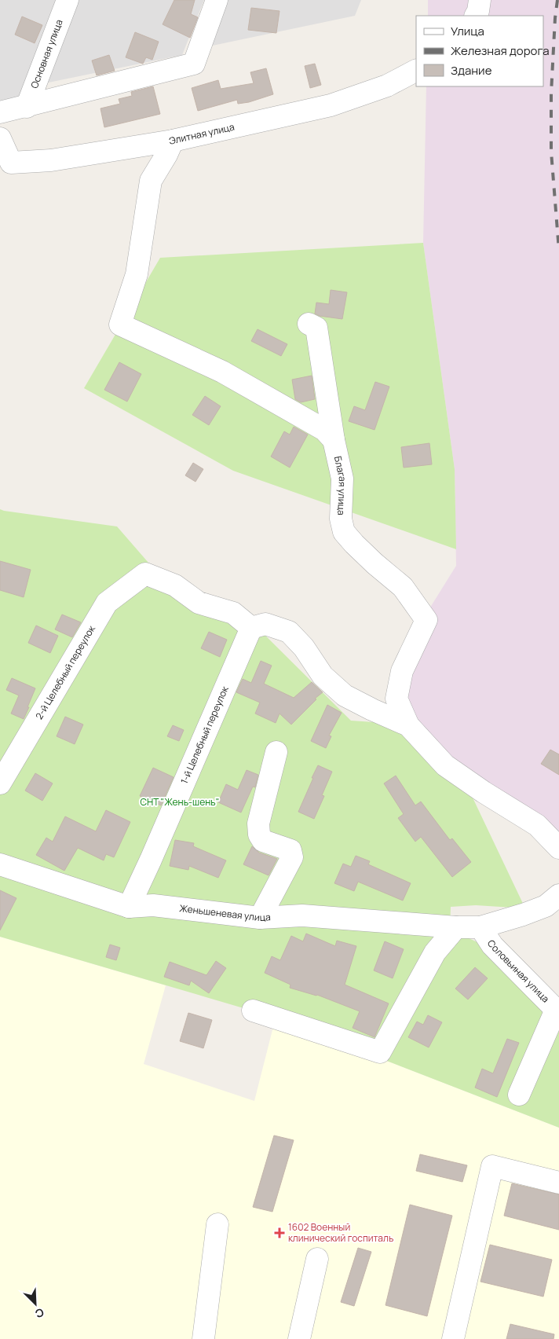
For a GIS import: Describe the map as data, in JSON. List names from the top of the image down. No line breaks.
{"streets":{"street":["Основная улица","Элитная улица","Благая улица","2-й Целебный переулок","1-й Целебный переулок","Женьшеневая улица","Соловьиная улица"]},"crossings":[["2-й Целебный переулок","1-й Целебный переулок"],["1-й Целебный переулок","Женьшеневая улица"],["Женьшеневая улица","Соловьиная улица"]],"parks":["СНТ \"Жень-шень\""],"places":{"health":["1602 Военный клинический госпиталь"]},"legend":["Улица","Железная дорога","Здание"],"north":"bottom right"}
